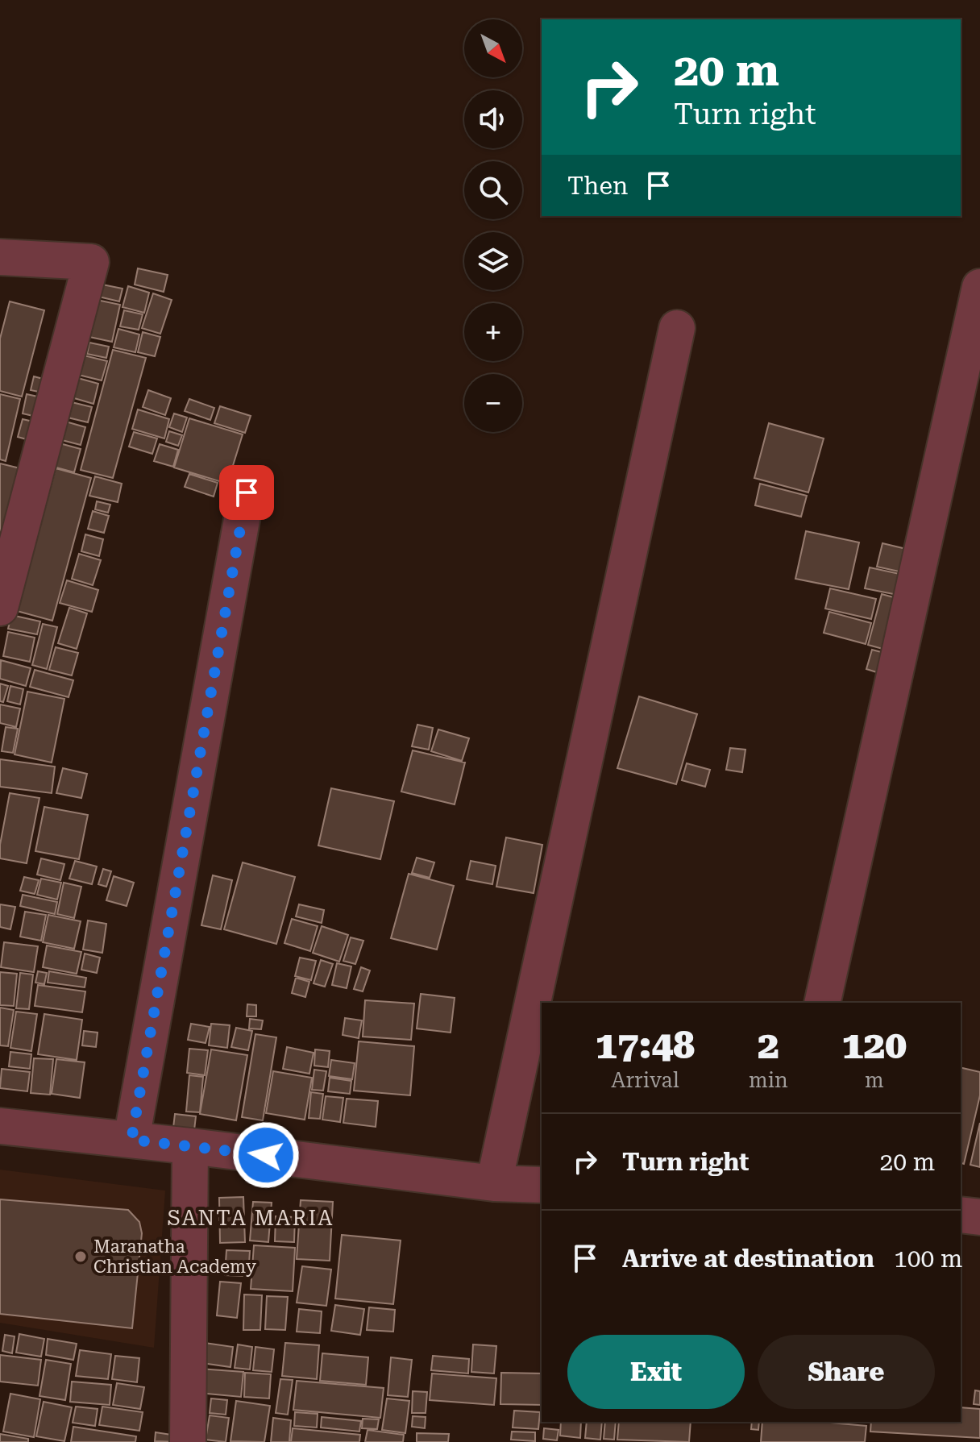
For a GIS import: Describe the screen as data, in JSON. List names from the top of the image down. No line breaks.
{"districts":["SANTA MARIA"],"places":["Maranatha Christian Academy"],"north":"bottom right","page":{"map_buttons":["+","−"],"turn":["20 m","Turn right"],"then":"Then","eta":["17:48","Arrival","2","min","120","m"],"list":[{"name":"Turn right","value":"20 m"},{"name":"Arrive at destination","value":"100 m"}],"buttons":["Exit","Share"]}}
